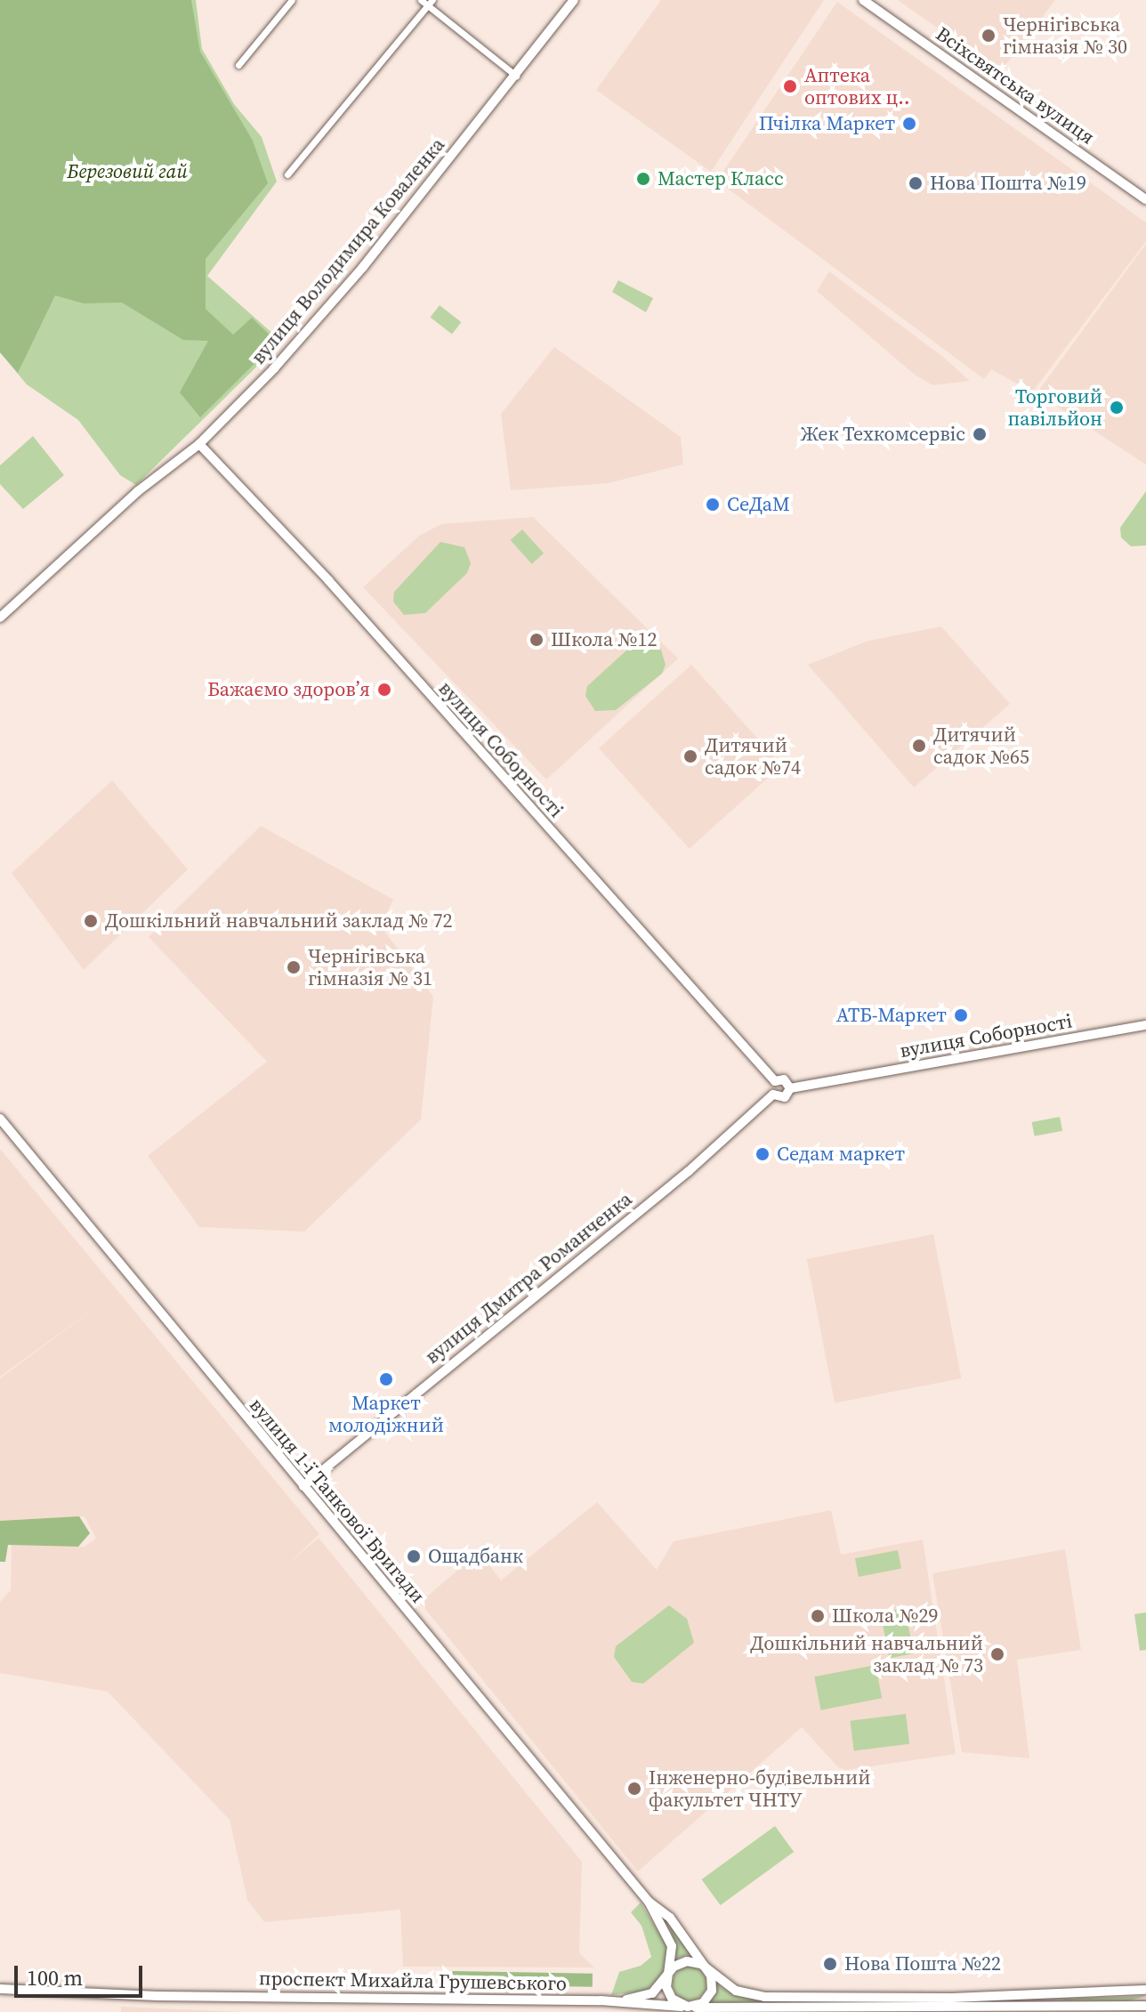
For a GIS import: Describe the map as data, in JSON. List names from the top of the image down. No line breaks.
{"streets":{"street":["Всіхсвятська вулиця","вулиця Володимира Коваленка","вулиця Соборності","вулиця Дмитра Романченка","вулиця 1-ї Танкової Бригади","проспект Михайла Грушевського"]},"crossings":[["вулиця Володимира Коваленка","вулиця Соборності"],["вулиця Соборності","вулиця Дмитра Романченка"],["вулиця Дмитра Романченка","вулиця 1-ї Танкової Бригади"],["вулиця 1-ї Танкової Бригади","проспект Михайла Грушевського"]],"parks":["Березовий гай"],"places":["Чернігівська гімназія № 30","Аптека оптових ц‥","Пчілка Маркет","Мастер Класс","Нова Пошта №19","Торговий павільйон","Жек Техкомсервіс","СеДаМ","Школа №12","Бажаємо здоровʼя","Дитячий садок №65","Дитячий садок №74","Дошкільний навчальний заклад № 72","Чернігівська гімназія № 31","АТБ-Маркет","Седам маркет","Маркет молодіжний","Ощадбанк","Школа №29","Дошкільний навчальний заклад № 73","Інженерно-будівельний факультет ЧНТУ","Нова Пошта №22"],"scale_bar":"100 m"}
